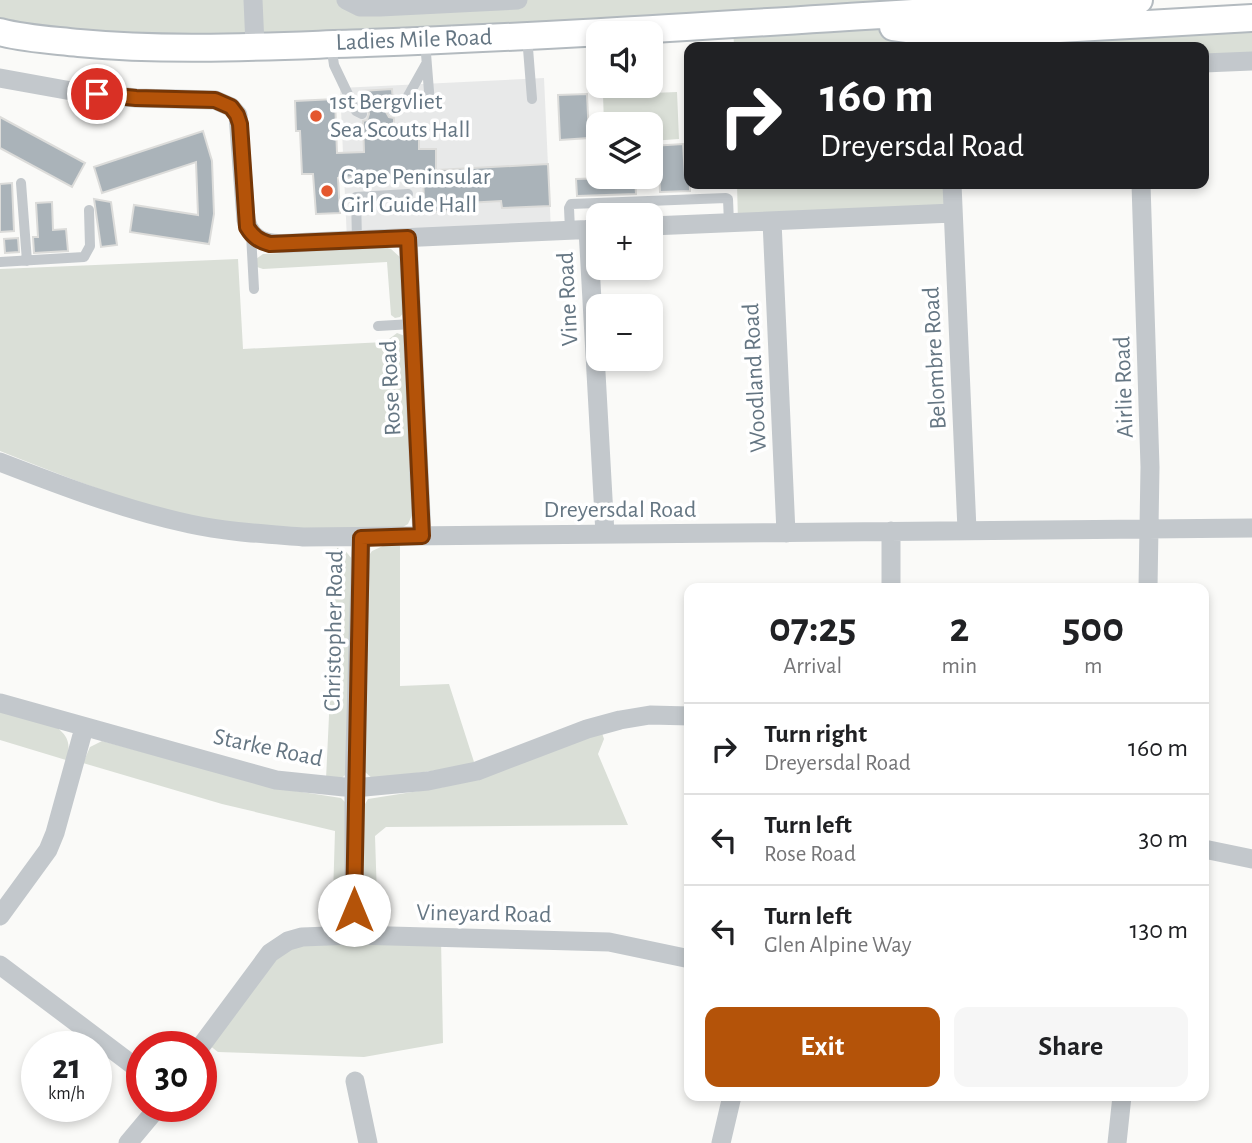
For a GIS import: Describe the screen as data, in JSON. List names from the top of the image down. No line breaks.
{"streets":{"main road":["Ladies Mile Road"],"street":["Vine Road","Belombre Road","Woodland Road","Airlie Road","Rose Road","Dreyersdal Road","Christopher Road","Starke Road","Vineyard Road"]},"crossings":[["Vine Road","Dreyersdal Road"],["Belombre Road","Dreyersdal Road"],["Woodland Road","Dreyersdal Road"],["Airlie Road","Dreyersdal Road"],["Rose Road","Dreyersdal Road"],["Dreyersdal Road","Christopher Road"],["Christopher Road","Starke Road"],["Christopher Road","Vineyard Road"]],"places":["1st Bergvliet Sea Scouts Hall","Cape Peninsular Girl Guide Hall"],"page":{"map_buttons":["+","−"],"turn":["160 m","Dreyersdal Road"],"eta":["07:25","Arrival","2","min","500","m"],"list":[{"name":"Turn right","note":"Dreyersdal Road","value":"160 m"},{"name":"Turn left","note":"Rose Road","value":"30 m"},{"name":"Turn left","note":"Glen Alpine Way","value":"130 m"}],"buttons":["Exit","Share"],"speed":"21 km/h","limit":"30"}}
